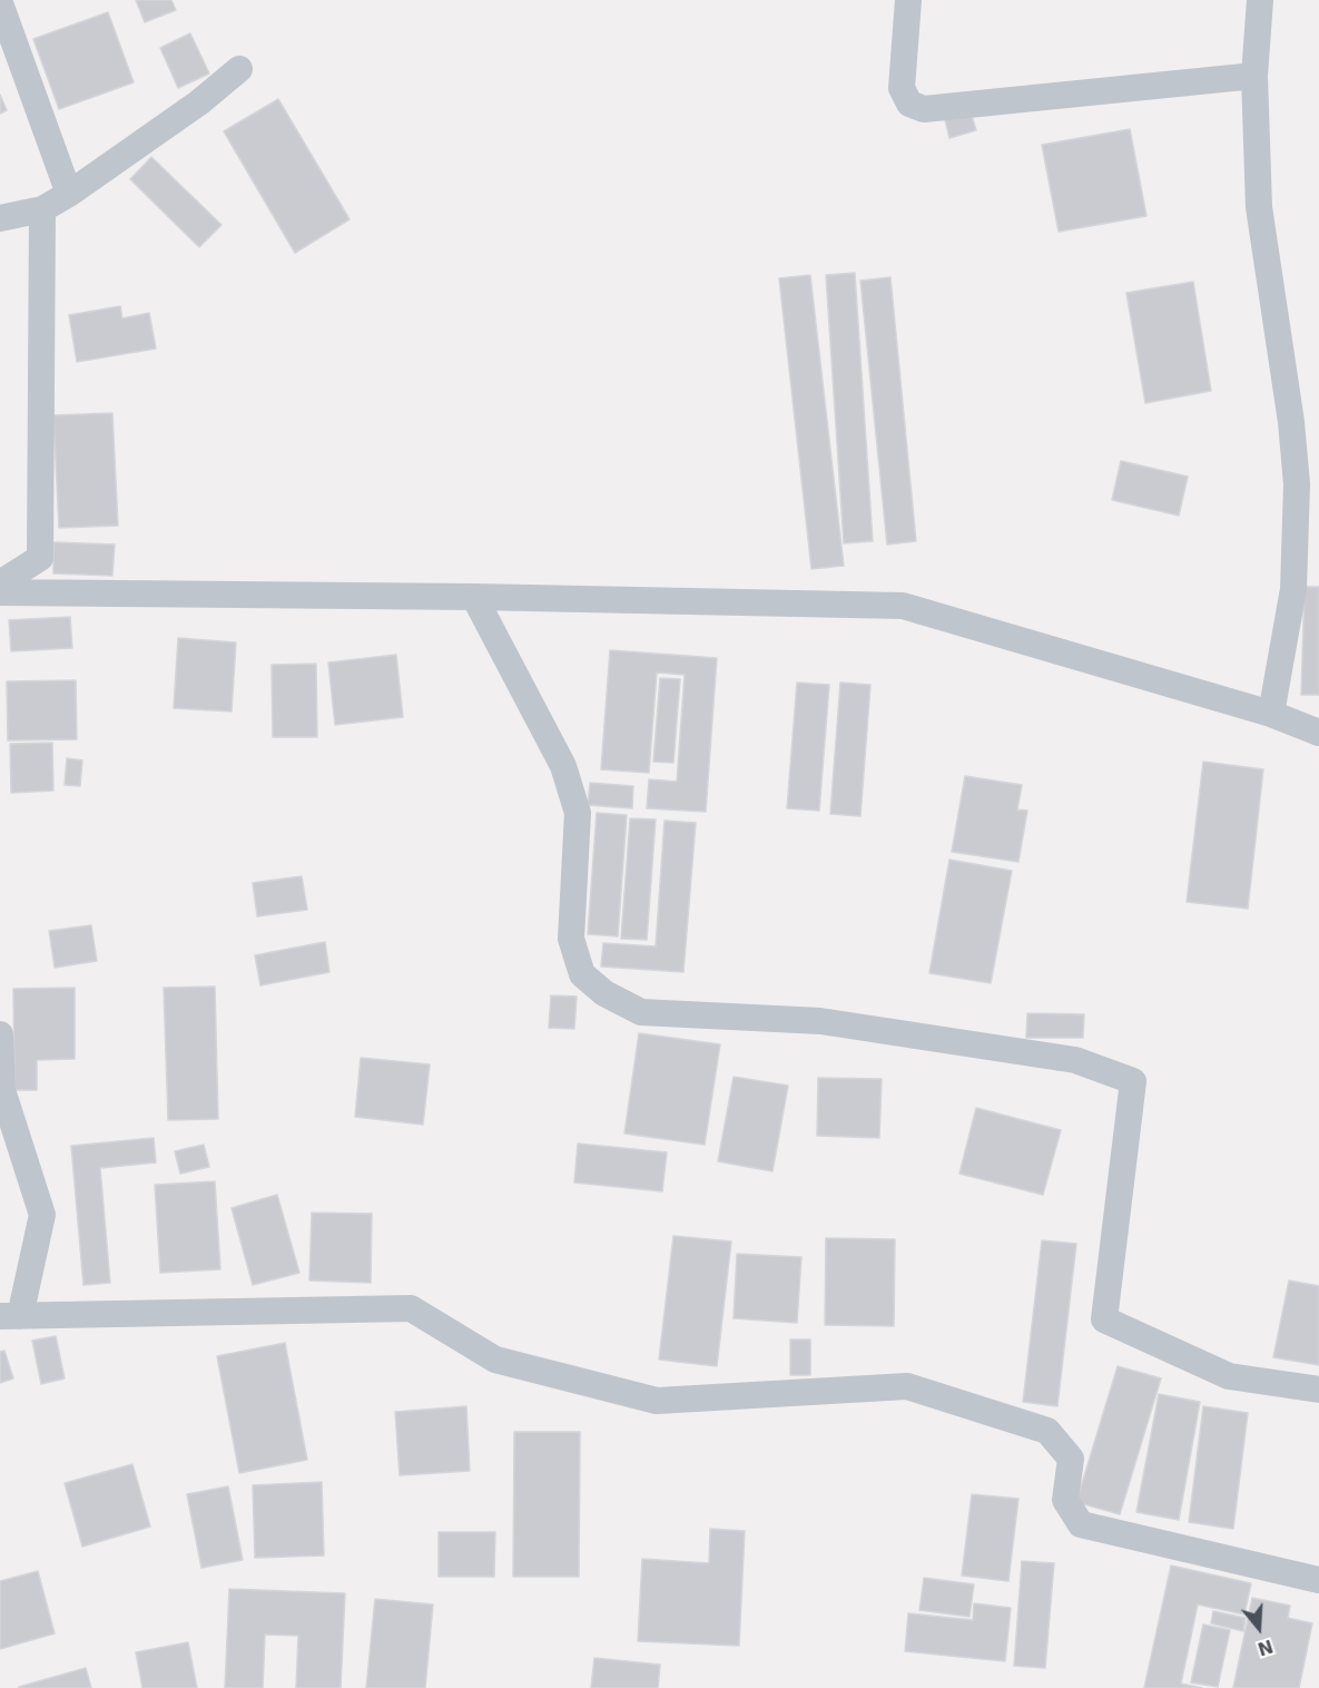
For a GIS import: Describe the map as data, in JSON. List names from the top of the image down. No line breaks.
{"north":"bottom"}
